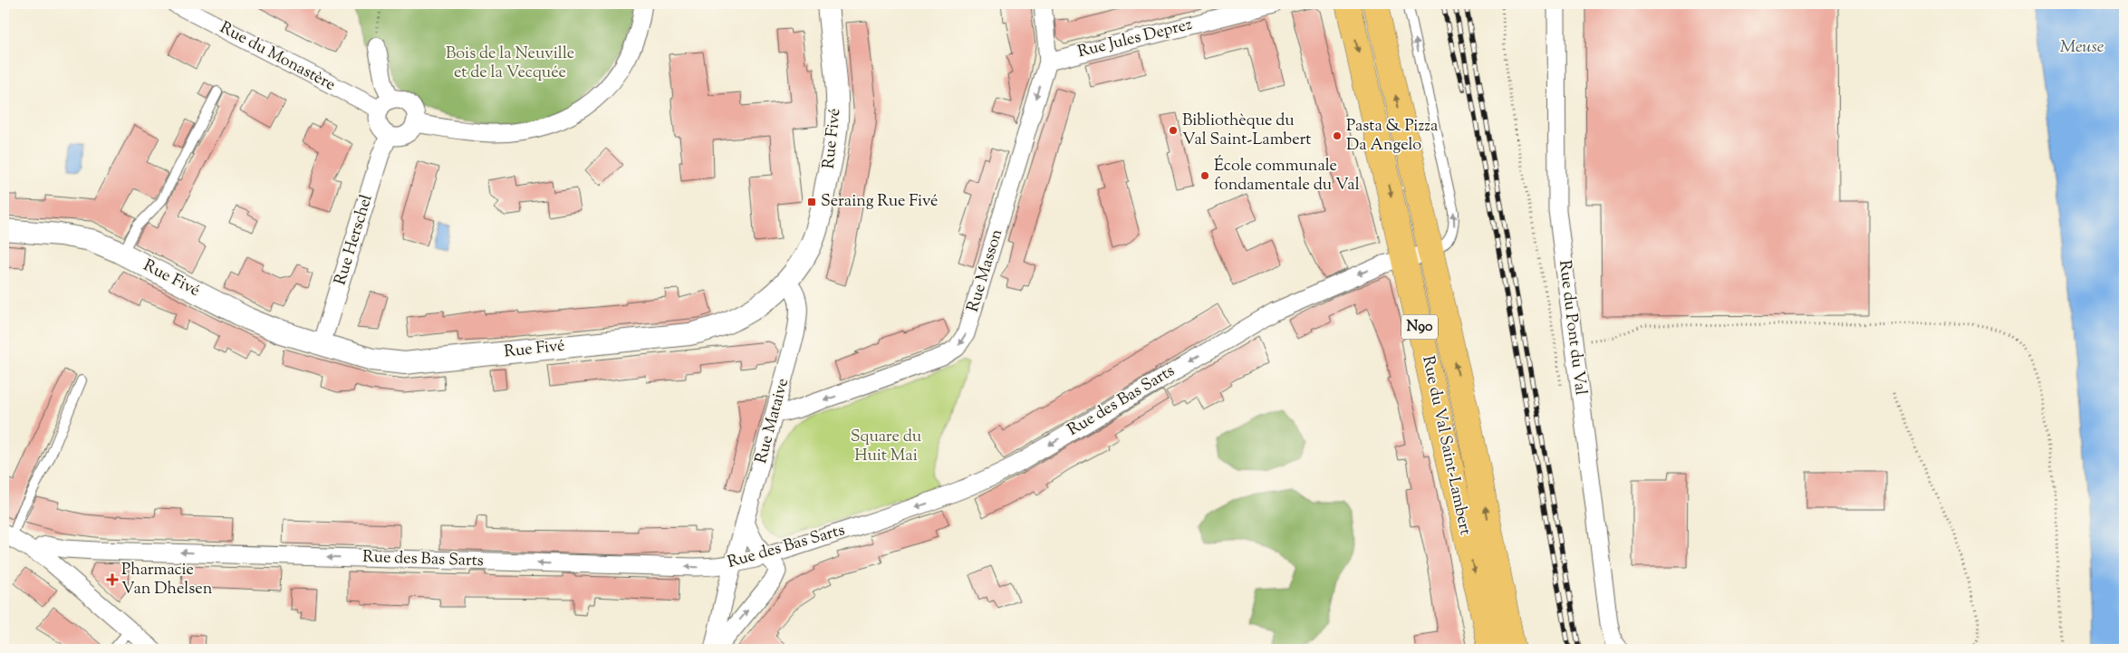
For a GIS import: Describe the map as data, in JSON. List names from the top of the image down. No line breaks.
{"streets":{"main road":["N90","Rue du Val Saint-Lambert"],"street":["Rue Jules Deprez","Rue du Monastère","Rue Fivé","Rue Herschel","Rue Masson","Rue du Pont du Val","Rue des Bas Sarts","Rue Mataive"]},"crossings":[["Rue Jules Deprez","Rue Masson"],["Rue du Monastère","Rue Herschel"],["Rue Fivé","Rue Herschel"],["Rue Fivé","Rue Mataive"],["Rue Masson","Rue Mataive"],["Rue des Bas Sarts","Rue Mataive"],["Rue des Bas Sarts","Rue du Val Saint-Lambert"]],"one_way":["Rue Masson","Rue des Bas Sarts"],"water":["Meuse"],"parks":["Bois de la Neuville et de la Vecquée","Square du Huit Mai"],"places":{"other":["Bibliothèque du Val Saint-Lambert","Pasta & Pizza Da Angelo","École communale fondamentale du Val"],"transit":["Seraing Rue Fivé"],"health":["Pharmacie Van Dhelsen"]}}
